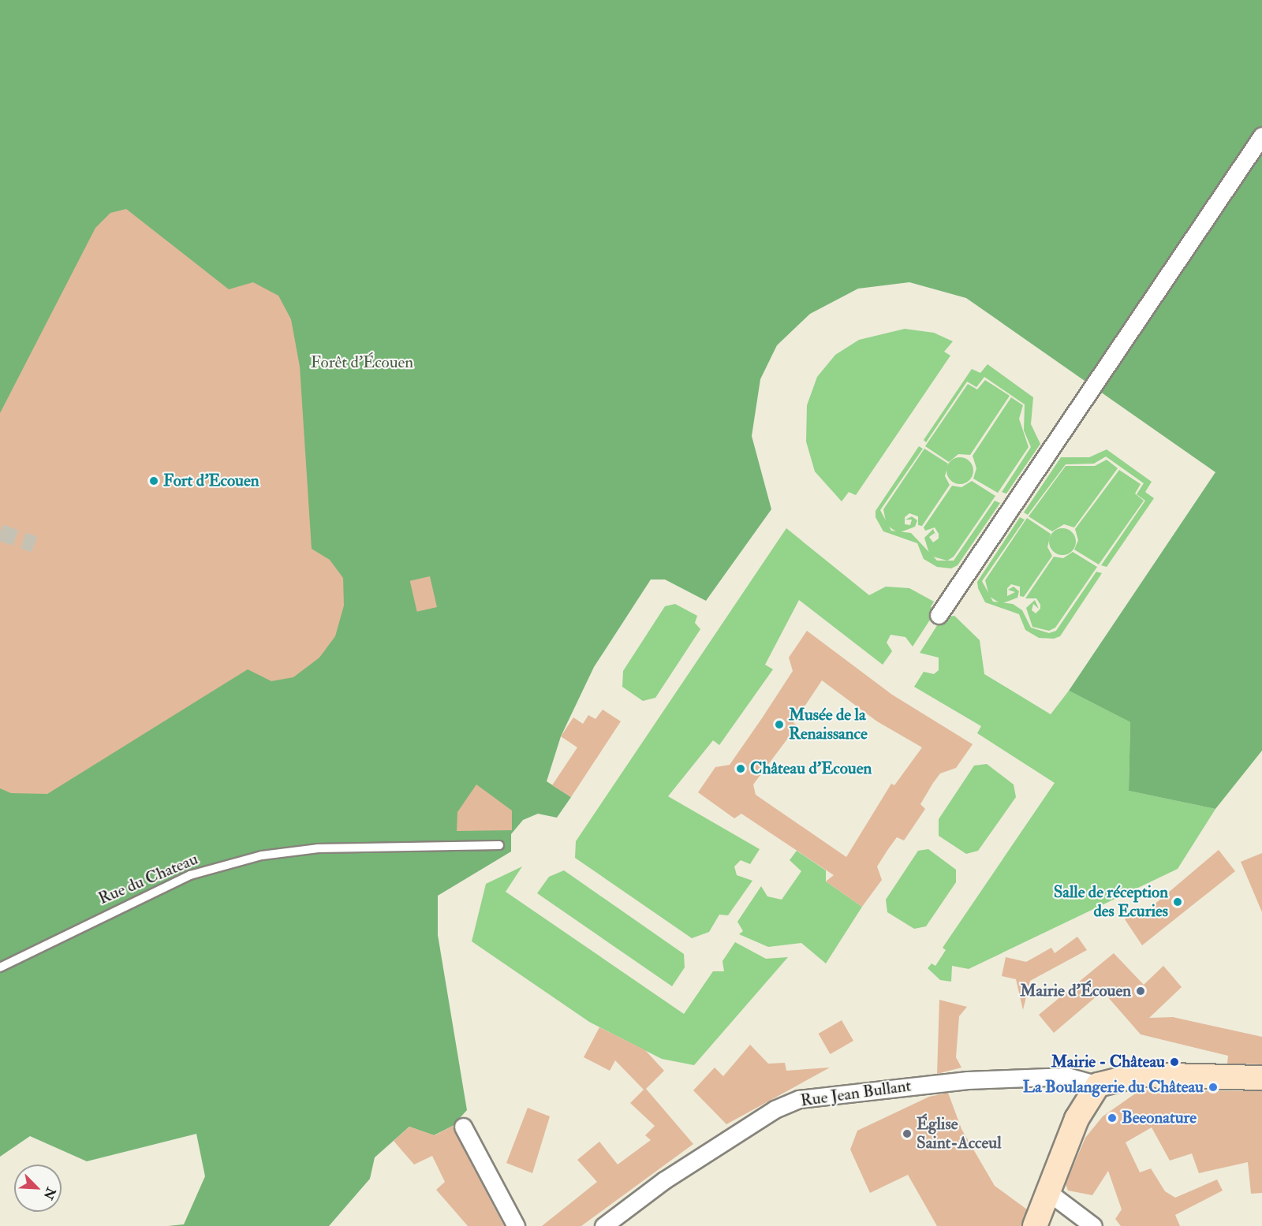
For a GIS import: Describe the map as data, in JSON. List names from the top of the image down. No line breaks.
{"streets":{"street":["Rue Jean Bullant"],"lane":["Rue du Chateau"]},"parks":["Forêt d'Écouen"],"places":["Fort d'Ecouen","Musée de la Renaissance","Château d'Ecouen","Salle de réception des Ecuries","Mairie d'Écouen","Mairie - Château","La Boulangerie du Château","Beeonature","Église Saint-Acceul"],"north":"bottom right"}
